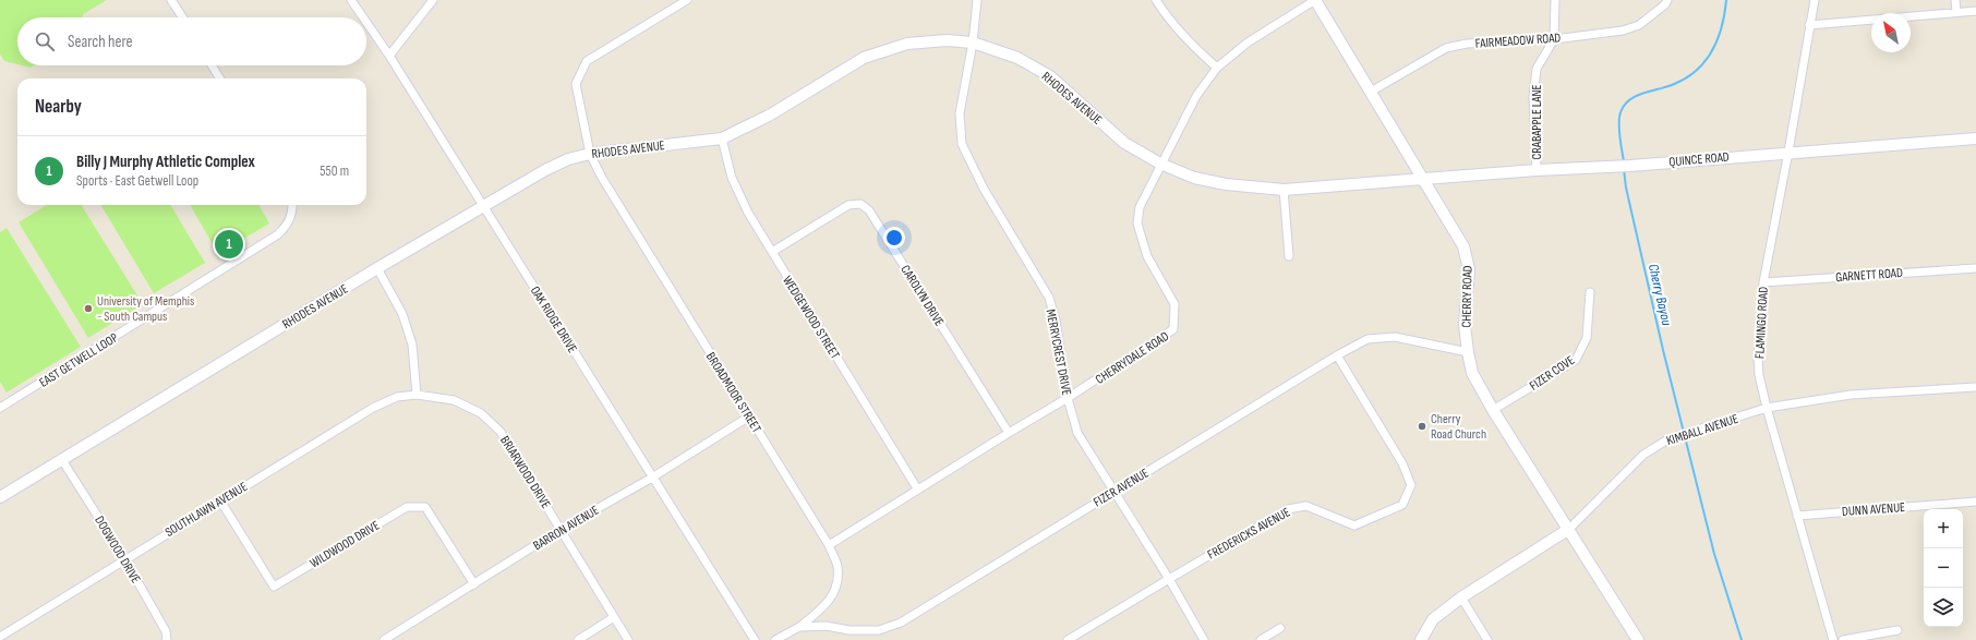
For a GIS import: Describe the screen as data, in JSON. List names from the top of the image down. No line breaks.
{"streets":{"main road":["RHODES AVENUE","QUINCE ROAD","CHERRY ROAD","KIMBALL AVENUE"],"street":["FAIRMEADOW ROAD","CRABAPPLE LANE","GARNETT ROAD","CAROLYN DRIVE","WEDGEWOOD STREET","OAK RIDGE DRIVE","FLAMINGO ROAD","MERRYCREST DRIVE","CHERRYDALE ROAD","EAST GETWELL LOOP","FIZER COVE","BROADMOOR STREET","BRIARWOOD DRIVE","FIZER AVENUE","SOUTHLAWN AVENUE","DUNN AVENUE","BARRON AVENUE","FREDERICKS AVENUE","WILDWOOD DRIVE","DOGWOOD DRIVE"]},"crossings":[["FAIRMEADOW ROAD","CRABAPPLE LANE"],["FAIRMEADOW ROAD","CHERRY ROAD"],["RHODES AVENUE","QUINCE ROAD"],["RHODES AVENUE","CHERRY ROAD"],["RHODES AVENUE","WEDGEWOOD STREET"],["RHODES AVENUE","OAK RIDGE DRIVE"],["RHODES AVENUE","MERRYCREST DRIVE"],["RHODES AVENUE","CHERRYDALE ROAD"],["RHODES AVENUE","BROADMOOR STREET"],["RHODES AVENUE","DOGWOOD DRIVE"],["CRABAPPLE LANE","QUINCE ROAD"],["QUINCE ROAD","CHERRY ROAD"],["QUINCE ROAD","FLAMINGO ROAD"],["GARNETT ROAD","FLAMINGO ROAD"],["CAROLYN DRIVE","WEDGEWOOD STREET"],["CAROLYN DRIVE","CHERRYDALE ROAD"],["CHERRY ROAD","CHERRYDALE ROAD"],["CHERRY ROAD","FIZER COVE"],["CHERRY ROAD","KIMBALL AVENUE"],["CHERRY ROAD","FIZER AVENUE"],["WEDGEWOOD STREET","CHERRYDALE ROAD"],["OAK RIDGE DRIVE","BARRON AVENUE"],["FLAMINGO ROAD","KIMBALL AVENUE"],["FLAMINGO ROAD","DUNN AVENUE"],["MERRYCREST DRIVE","CHERRYDALE ROAD"],["MERRYCREST DRIVE","FIZER AVENUE"],["MERRYCREST DRIVE","FREDERICKS AVENUE"],["CHERRYDALE ROAD","BROADMOOR STREET"],["BROADMOOR STREET","FIZER AVENUE"],["BROADMOOR STREET","BARRON AVENUE"],["BRIARWOOD DRIVE","SOUTHLAWN AVENUE"],["BRIARWOOD DRIVE","BARRON AVENUE"],["FIZER AVENUE","FREDERICKS AVENUE"],["SOUTHLAWN AVENUE","WILDWOOD DRIVE"],["SOUTHLAWN AVENUE","DOGWOOD DRIVE"],["BARRON AVENUE","WILDWOOD DRIVE"]],"water":["Cherry Bayou"],"places":["University of Memphis - South Campus","Cherry Road Church"],"north":"top left","page":{"search":"Search here","heading":"Nearby","list":[{"mark":"1","name":"Billy J Murphy Athletic Complex","note":"Sports · East Getwell Loop","value":"550 m"}],"pins":"1","map_buttons":["+","−"]}}
